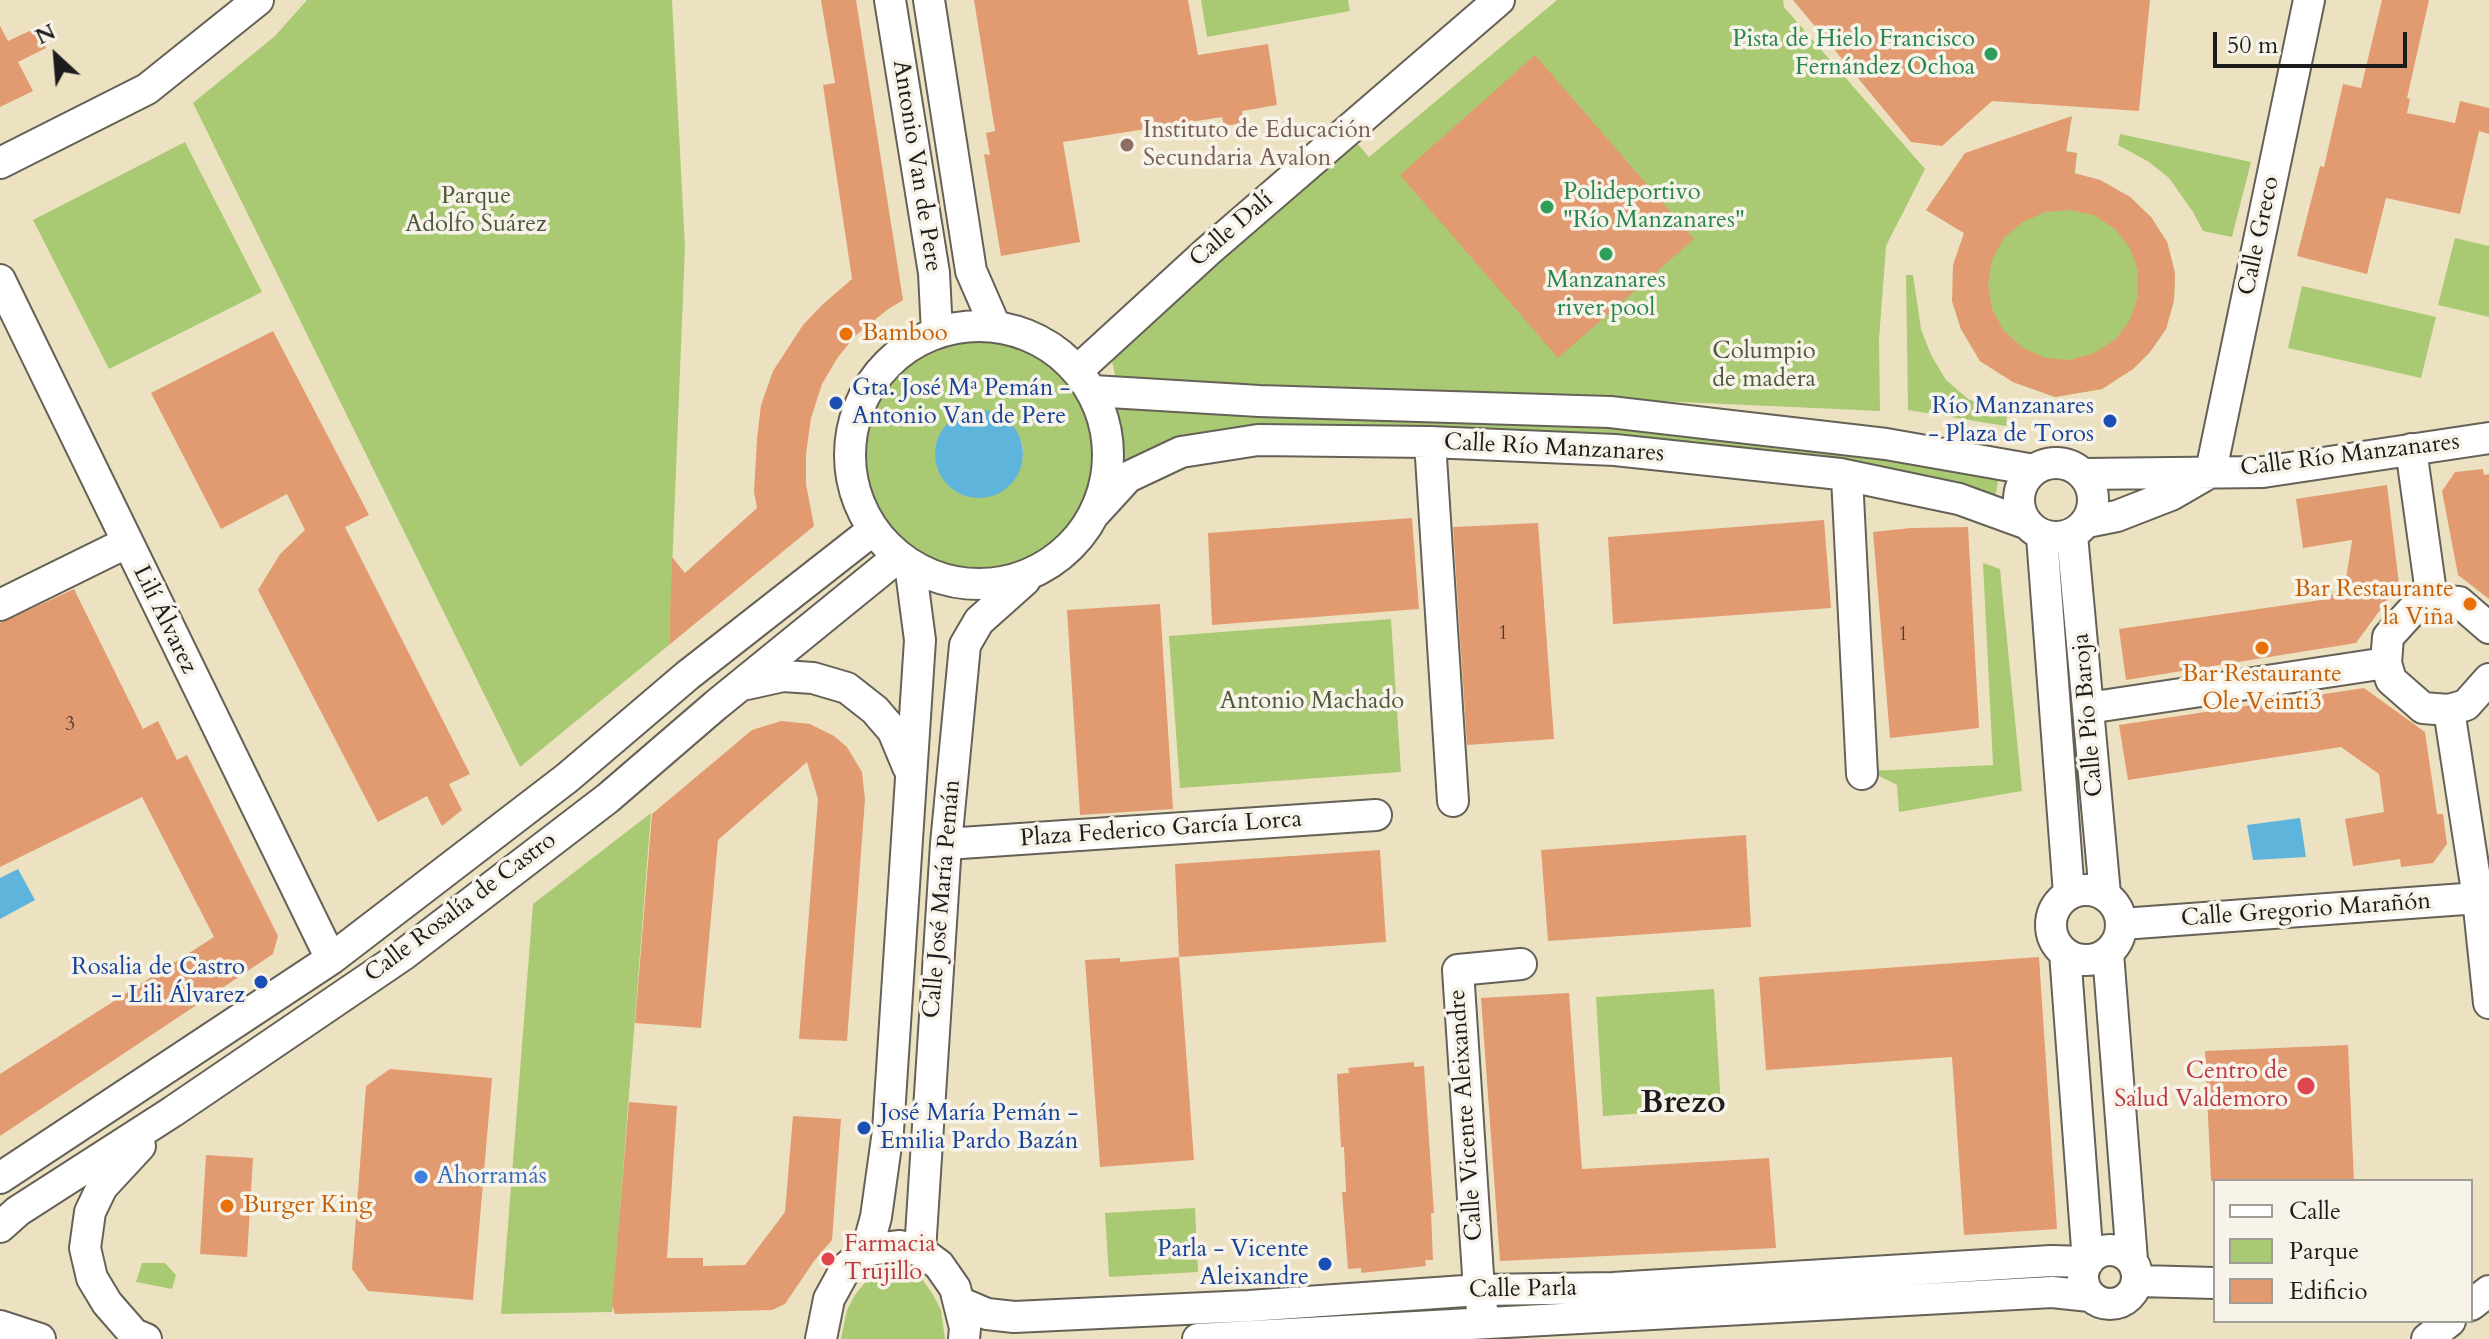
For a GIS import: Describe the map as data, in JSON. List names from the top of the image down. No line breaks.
{"streets":{"street":["Antonio Van de Pere","Calle Dalí","Calle Greco","Calle Río Manzanares","Lilí Álvarez","Calle Pío Baroja","Plaza Federico García Lorca","Calle José María Pemán","Calle Rosalía de Castro","Calle Gregorio Marañón","Calle Vicente Aleixandre","Calle Parla"]},"crossings":[["Antonio Van de Pere","Calle Dalí"],["Antonio Van de Pere","Calle Río Manzanares"],["Antonio Van de Pere","Calle José María Pemán"],["Antonio Van de Pere","Calle Rosalía de Castro"],["Calle Dalí","Calle Río Manzanares"],["Calle Dalí","Calle José María Pemán"],["Calle Dalí","Calle Rosalía de Castro"],["Calle Greco","Calle Río Manzanares"],["Calle Río Manzanares","Calle Pío Baroja"],["Calle Río Manzanares","Calle José María Pemán"],["Calle Río Manzanares","Calle Rosalía de Castro"],["Lilí Álvarez","Calle Rosalía de Castro"],["Calle Pío Baroja","Calle Gregorio Marañón"],["Plaza Federico García Lorca","Calle José María Pemán"],["Calle José María Pemán","Calle Rosalía de Castro"],["Calle Vicente Aleixandre","Calle Parla"]],"districts":["Brezo"],"parks":["Parque Adolfo Suárez","Columpio de madera","Antonio Machado"],"places":["Pista de Hielo Francisco Fernández Ochoa","Instituto de Educación Secundaria Avalon","Polideportivo \"Río Manzanares\"","Manzanares river pool","Bamboo","Gta. José Mª Pemán - Antonio Van de Pere","Río Manzanares - Plaza de Toros","Bar Restaurante la Viña","Bar Restaurante Ole Veinti3","Rosalia de Castro - Lili Álvarez","Centro de Salud Valdemoro","José María Pemán - Emilia Pardo Bazán","Ahorramás","Burger King","Farmacia Trujillo","Parla - Vicente Aleixandre"],"house_numbers":["1","1","3"],"legend":["Calle","Parque","Edificio"],"scale_bar":"50 m","north":"top left"}
